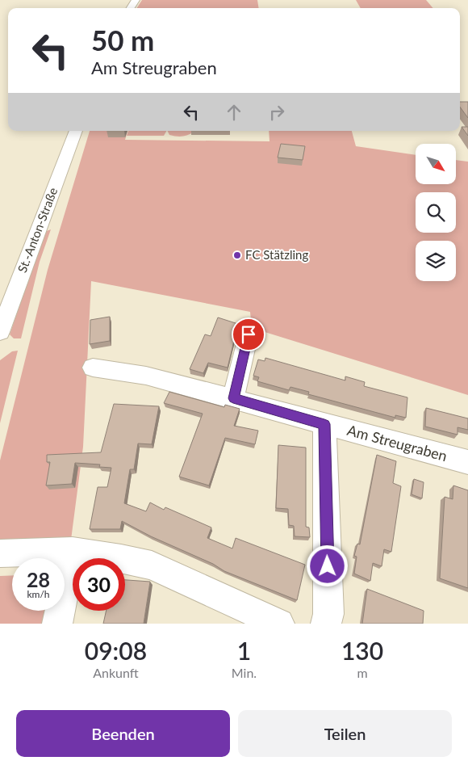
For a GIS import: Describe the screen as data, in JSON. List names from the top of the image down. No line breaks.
{"streets":{"street":["St.-Anton-Straße","Am Streugraben"]},"places":["FC Stätzling"],"north":"bottom right","page":{"turn":["50 m","Am Streugraben"],"speed":"28 km/h","limit":"30","eta":["09:08","Ankunft","1","Min.","130","m"],"buttons":["Beenden","Teilen"]}}
